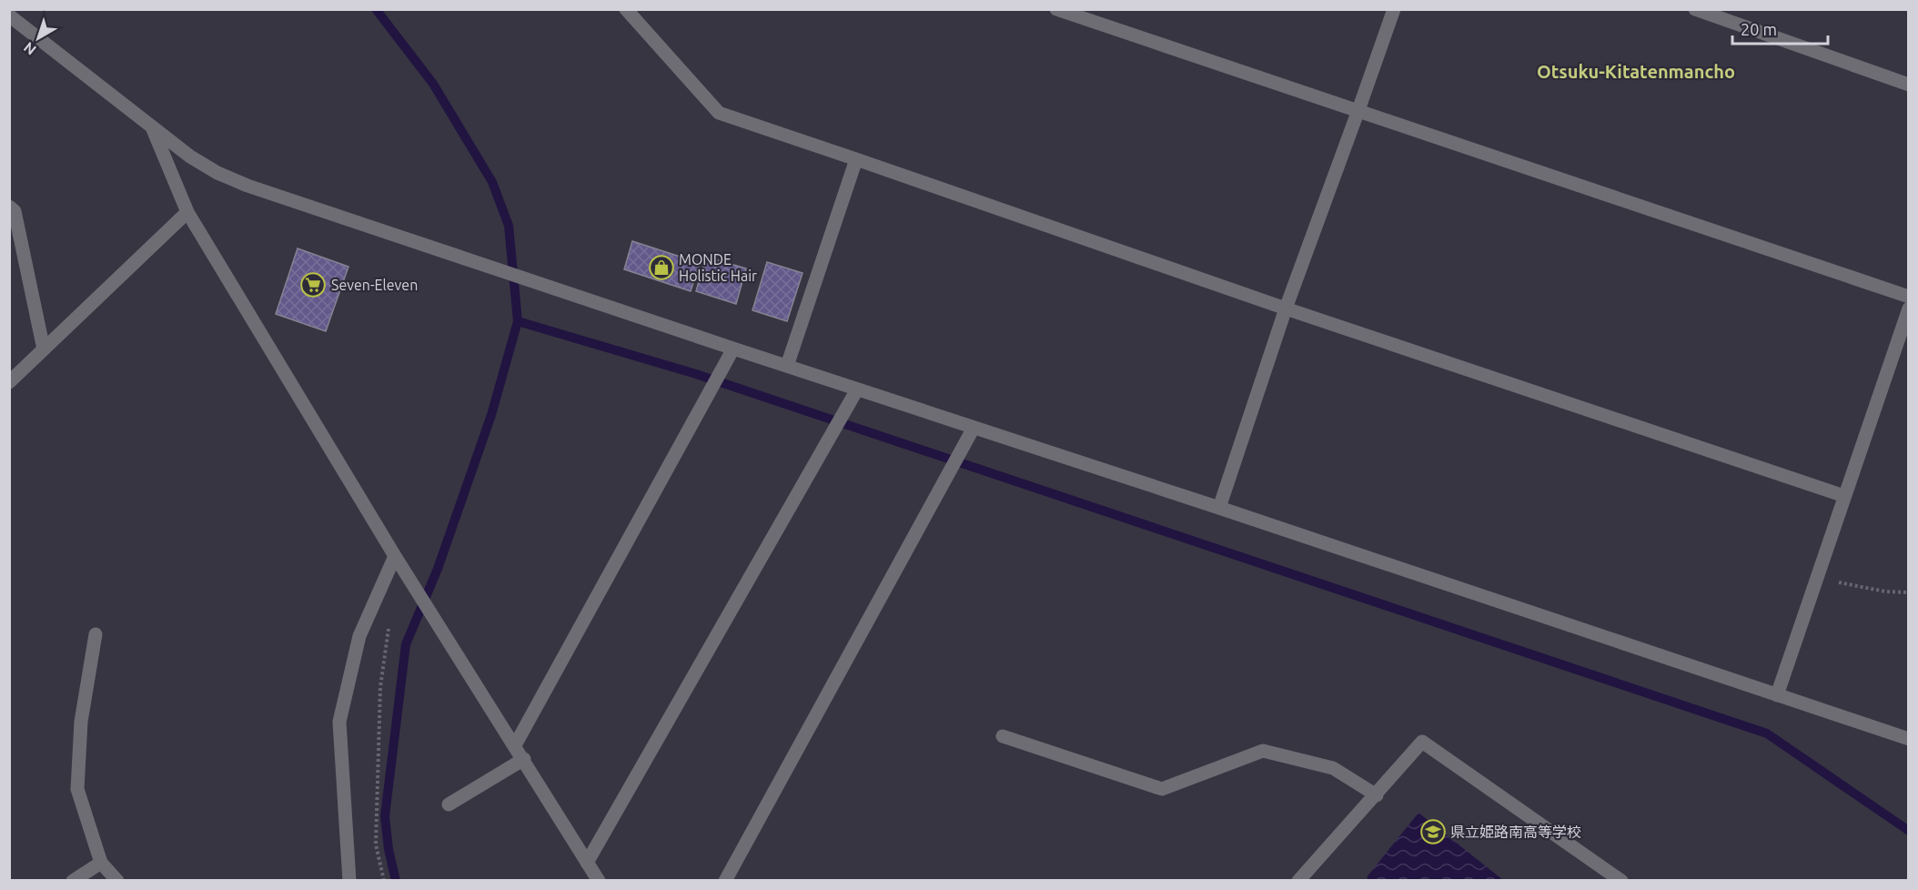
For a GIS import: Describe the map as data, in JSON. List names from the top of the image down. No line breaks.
{"districts":["Otsuku-Kitatenmancho"],"places":{"shop":["MONDE Holistic Hair"],"supermarket":["Seven-Eleven"],"school or university":["県立姫路南高等学校"]},"scale_bar":"20 m","north":"bottom left"}
